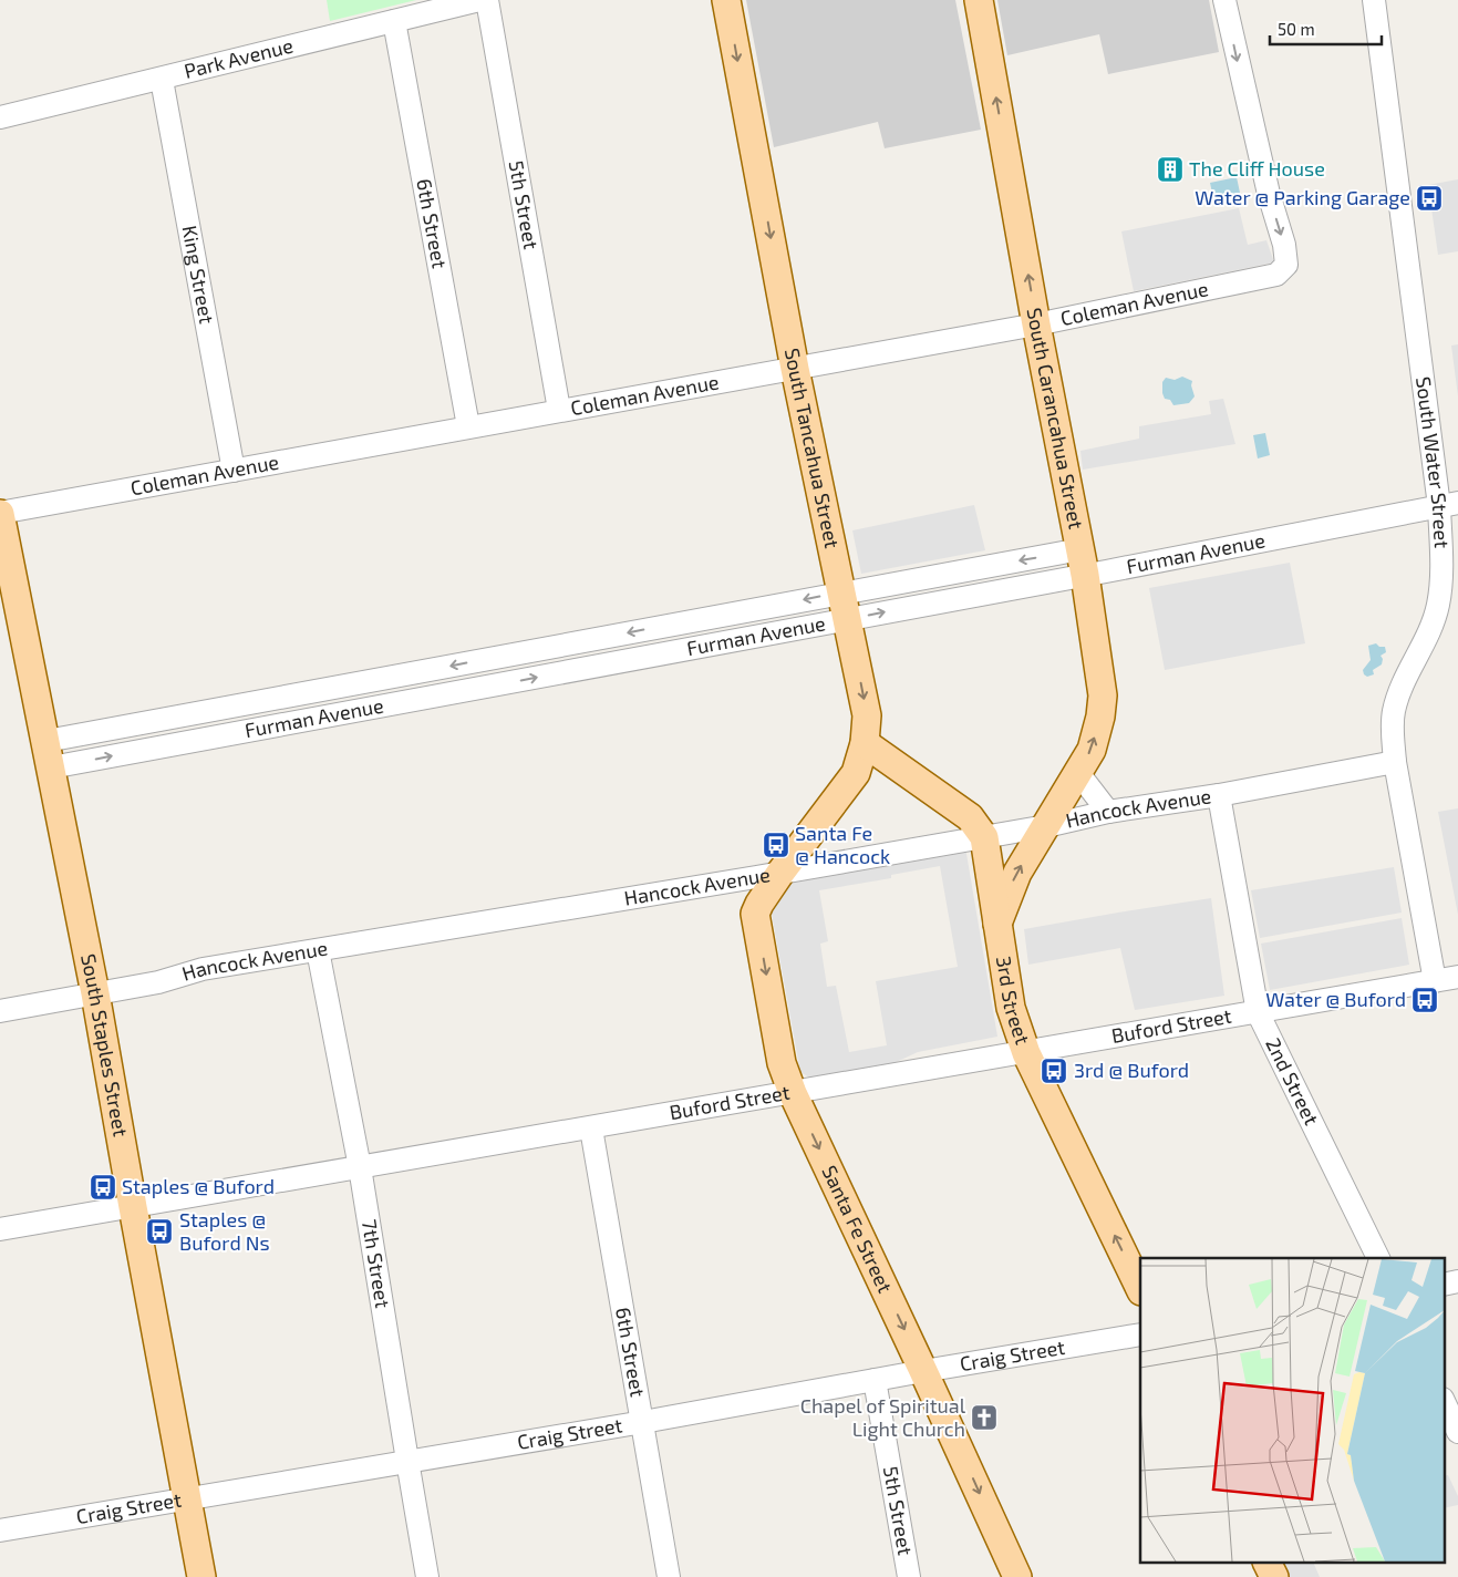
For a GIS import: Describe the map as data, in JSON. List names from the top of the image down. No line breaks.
{"streets":{"main road":["South Carancahua Street","South Tancahua Street","3rd Street","South Staples Street","Santa Fe Street"],"street":["Park Avenue","5th Street","6th Street","King Street","Coleman Avenue","South Water Street","Furman Avenue","Hancock Avenue","Buford Street","2nd Street","7th Street","Craig Street"]},"crossings":[["Park Avenue","6th Street"],["Park Avenue","King Street"],["5th Street","Coleman Avenue"],["5th Street","Craig Street"],["6th Street","Coleman Avenue"],["6th Street","Buford Street"],["6th Street","Craig Street"],["King Street","Coleman Avenue"],["Coleman Avenue","South Carancahua Street"],["Coleman Avenue","South Tancahua Street"],["Coleman Avenue","South Staples Street"],["South Carancahua Street","Furman Avenue"],["South Carancahua Street","Hancock Avenue"],["South Tancahua Street","Furman Avenue"],["South Tancahua Street","Hancock Avenue"],["South Water Street","Furman Avenue"],["South Water Street","Hancock Avenue"],["South Water Street","Buford Street"],["Furman Avenue","South Staples Street"],["Hancock Avenue","3rd Street"],["Hancock Avenue","South Staples Street"],["Hancock Avenue","2nd Street"],["Hancock Avenue","7th Street"],["3rd Street","Buford Street"],["Buford Street","South Staples Street"],["Buford Street","2nd Street"],["Buford Street","Santa Fe Street"],["Buford Street","7th Street"],["South Staples Street","Craig Street"],["Santa Fe Street","Craig Street"],["7th Street","Craig Street"]],"one_way":["South Carancahua Street","South Tancahua Street","3rd Street","Santa Fe Street"],"places":{"building":["The Cliff House"],"bus stop":["Water @ Parking Garage","Santa Fe @ Hancock","Water @ Buford","3rd @ Buford","Staples @ Buford","Staples @ Buford Ns"],"church":["Chapel of Spiritual Light Church"]},"scale_bar":"50 m"}
